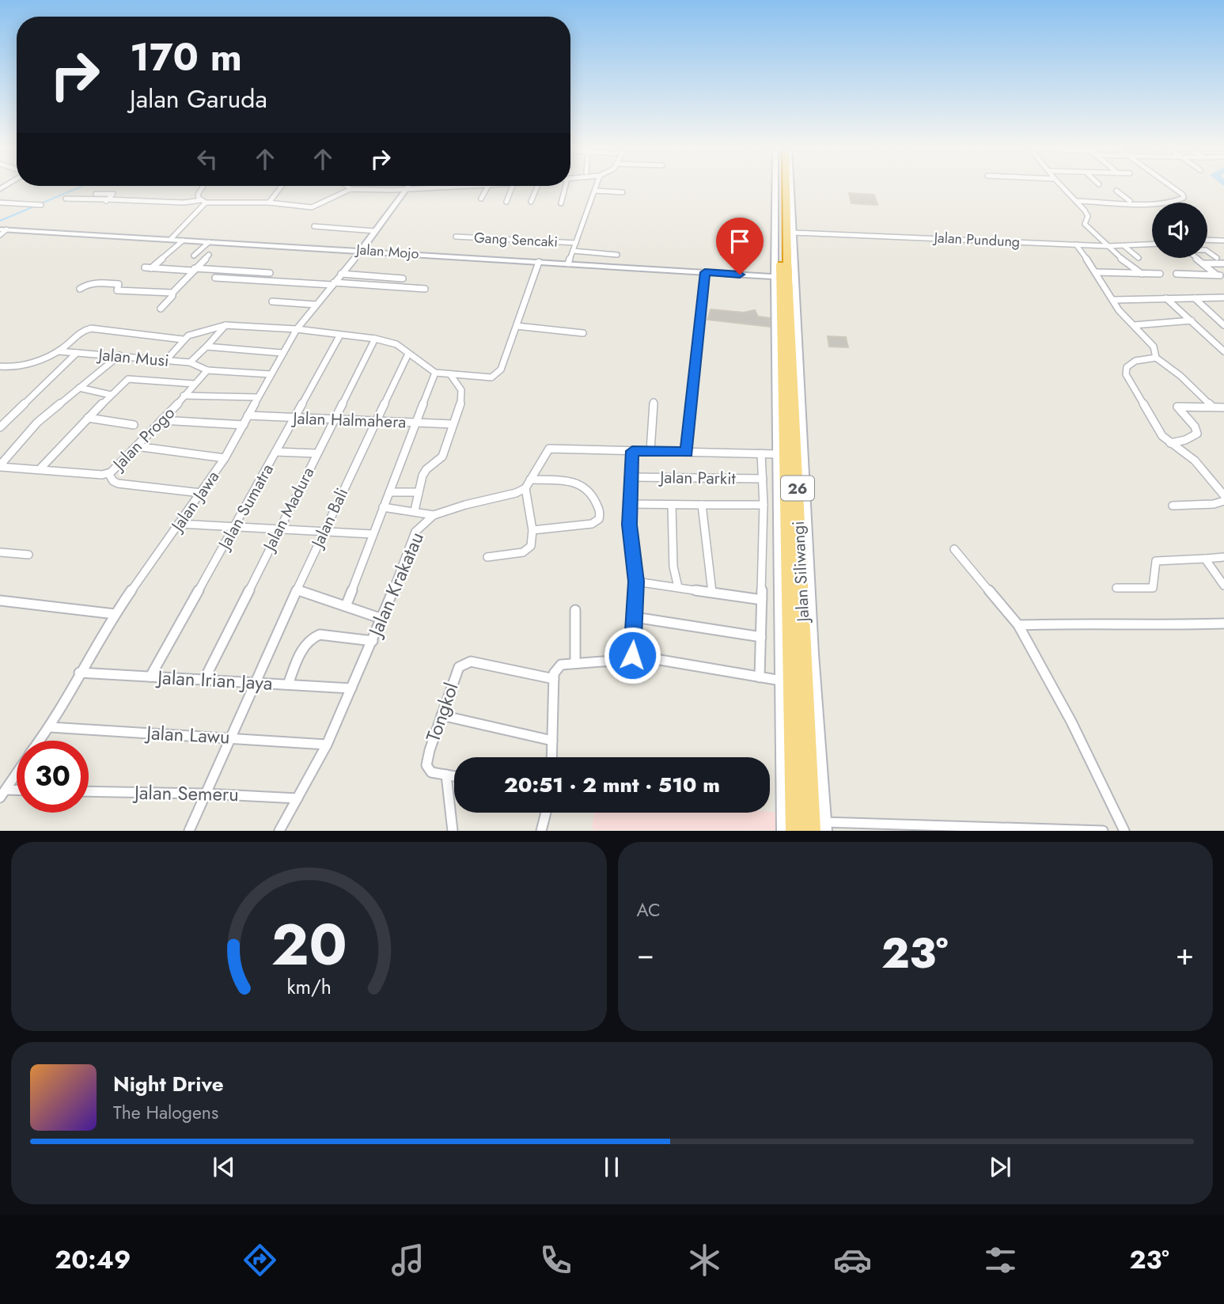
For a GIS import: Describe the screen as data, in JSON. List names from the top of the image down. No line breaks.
{"streets":{"highway":["26","Jalan Siliwangi"],"street":["Gang Sencaki","Jalan Pundung","Jalan Mojo","Jalan Musi","Jalan Halmahera","Jalan Progo","Jalan Parkit","Jalan Jawa","Jalan Sumatra","Jalan Madura","Jalan Bali","Jalan Krakatau","Jalan Irian Jaya","Tongkol","Jalan Lawu","Jalan Semeru"]},"crossings":[["Jalan Mojo","Jalan Jawa"],["Jalan Musi","Jalan Progo"],["Jalan Halmahera","Jalan Jawa"],["Jalan Halmahera","Jalan Sumatra"],["Jalan Halmahera","Jalan Madura"],["Jalan Halmahera","Jalan Bali"],["Jalan Jawa","Jalan Irian Jaya"],["Jalan Jawa","Jalan Lawu"],["Jalan Sumatra","Jalan Irian Jaya"],["Jalan Madura","Jalan Irian Jaya"],["Jalan Bali","Jalan Irian Jaya"],["Jalan Bali","Jalan Lawu"],["Jalan Bali","Jalan Semeru"],["Jalan Krakatau","Jalan Irian Jaya"],["Jalan Krakatau","Jalan Lawu"],["Jalan Krakatau","Jalan Semeru"]],"page":{"turn":["170 m","Jalan Garuda"],"limit":"30","trip":"20:51 · 2 mnt · 510 m","tile":"AC","heat":["−","23°","+"],"song":["Night Drive","The Halogens"],"tabs":["20:49","23°"],"gauge":["20","km/h"]}}
